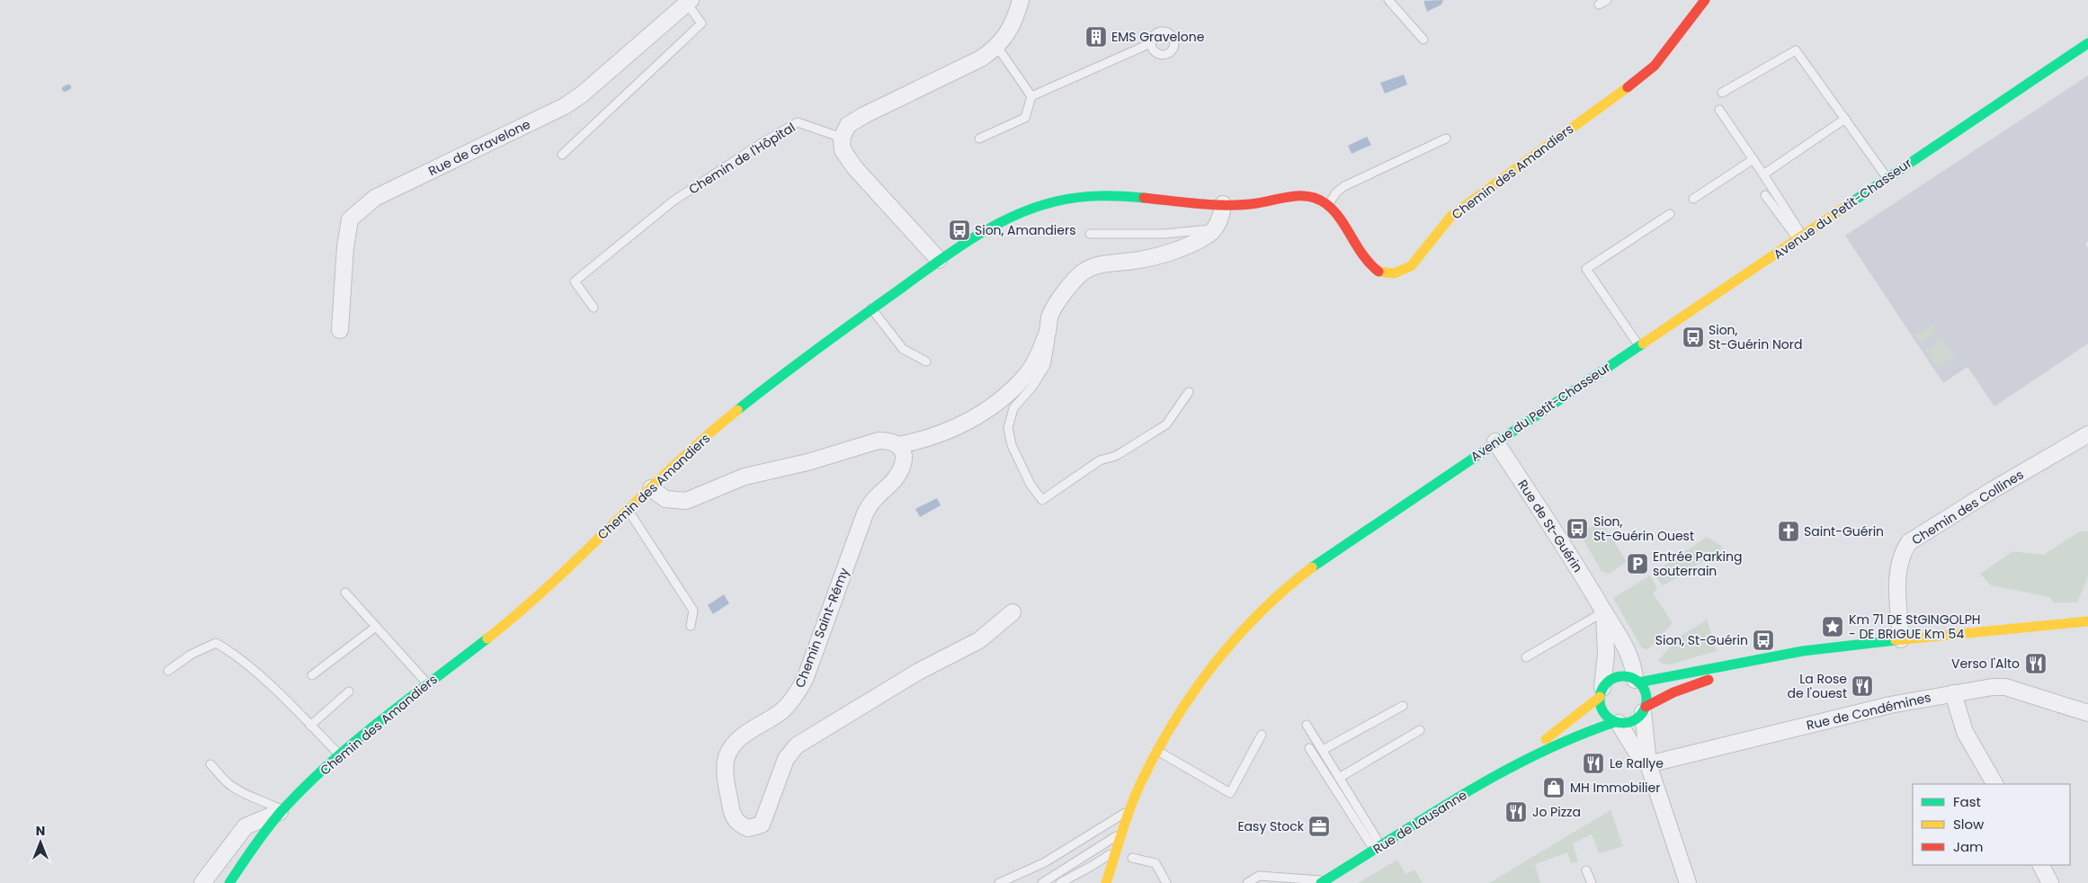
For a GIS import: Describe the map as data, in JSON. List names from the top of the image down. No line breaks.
{"streets":{"street":["Rue de Gravelone","Chemin des Amandiers","Avenue du Petit-Chasseur","Chemin des Collines","Rue de St-Guérin","Chemin Saint-Rémy","Rue de Condémines","Rue de Lausanne"],"lane":["Chemin de l'Hôpital"]},"crossings":[["Avenue du Petit-Chasseur","Rue de St-Guérin"],["Rue de St-Guérin","Rue de Lausanne"]],"places":{"building":["EMS Gravelone"],"bus stop":["Sion, Amandiers","Sion, St-Guérin Nord","Sion, St-Guérin Ouest","Sion, St-Guérin"],"church":["Saint-Guérin"],"parking":["Entrée Parking souterrain"],"place":["Km 71 DE StGINGOLPH - DE BRIGUE Km 54"],"restaurant":["Verso l'Alto","La Rose de l'ouest","Le Rallye","Jo Pizza"],"shop":["MH Immobilier"],"office":["Easy Stock"]},"legend":["Fast","Slow","Jam"],"north":"top"}
